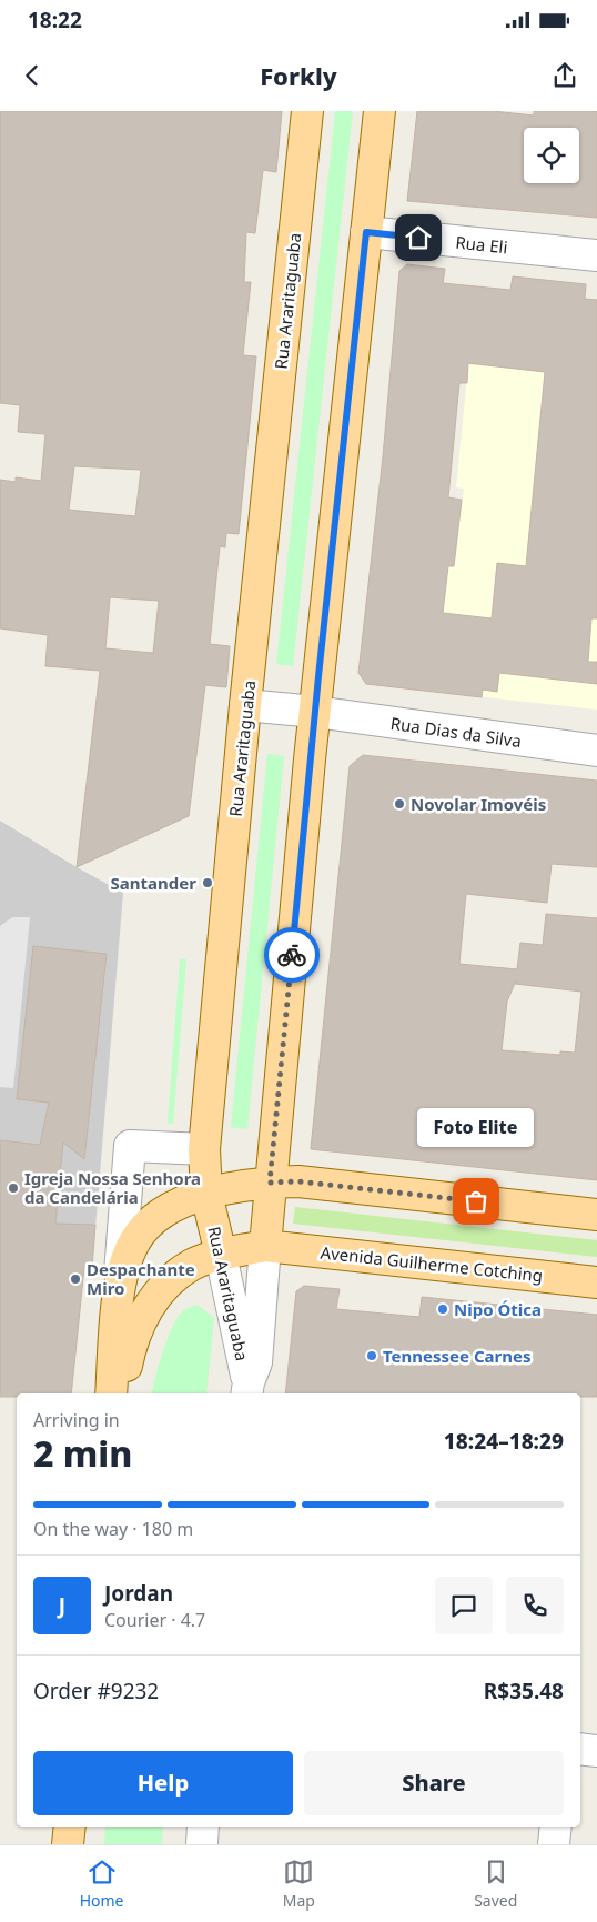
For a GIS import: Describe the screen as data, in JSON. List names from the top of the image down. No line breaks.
{"streets":{"main road":["Rua Araritaguaba","Avenida Guilherme Cotching"],"street":["Rua Eli","Rua Dias da Silva"]},"crossings":[["Rua Eli","Rua Araritaguaba"],["Rua Araritaguaba","Rua Dias da Silva"],["Rua Araritaguaba","Avenida Guilherme Cotching"]],"places":["Novolar Imovéis","Santander","Igreja Nossa Senhora da Candelária","Foto Elite","Despachante Miro","Nipo Ótica","Tennessee Carnes"],"page":{"status":"18:22","header":"Forkly","bubble":"Foto Elite","heading":["2 min","Arriving in","18:24–18:29"],"panel":["Jordan","Courier · 4.7","Order #9232","R$35.48"],"bar":"On the way · 180 m","round":"J","buttons":["Help","Share"],"tabs":["Home","Map","Saved"]}}
